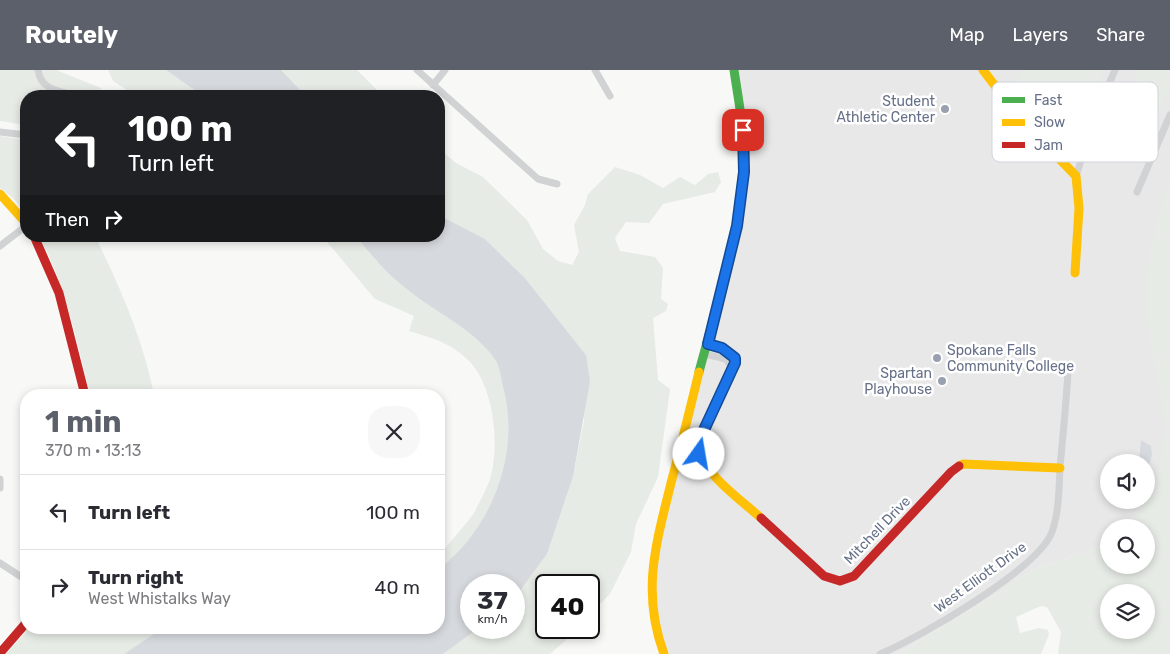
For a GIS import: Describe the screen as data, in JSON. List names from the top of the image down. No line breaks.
{"streets":{"street":["Mitchell Drive","West Elliott Drive"]},"crossings":[["Mitchell Drive","West Elliott Drive"]],"places":["Student Athletic Center","Spokane Falls Community College","Spartan Playhouse"],"legend":["Fast","Slow","Jam"],"page":{"header":"Routely","nav":["Map","Layers","Share"],"turn":["100 m","Turn left"],"then":"Then","heading":["1 min","370 m · 13:13"],"list":[{"name":"Turn left","value":"100 m"},{"name":"Turn right","note":"West Whistalks Way","value":"40 m"}],"speed":"37 km/h","limit":"40"}}
